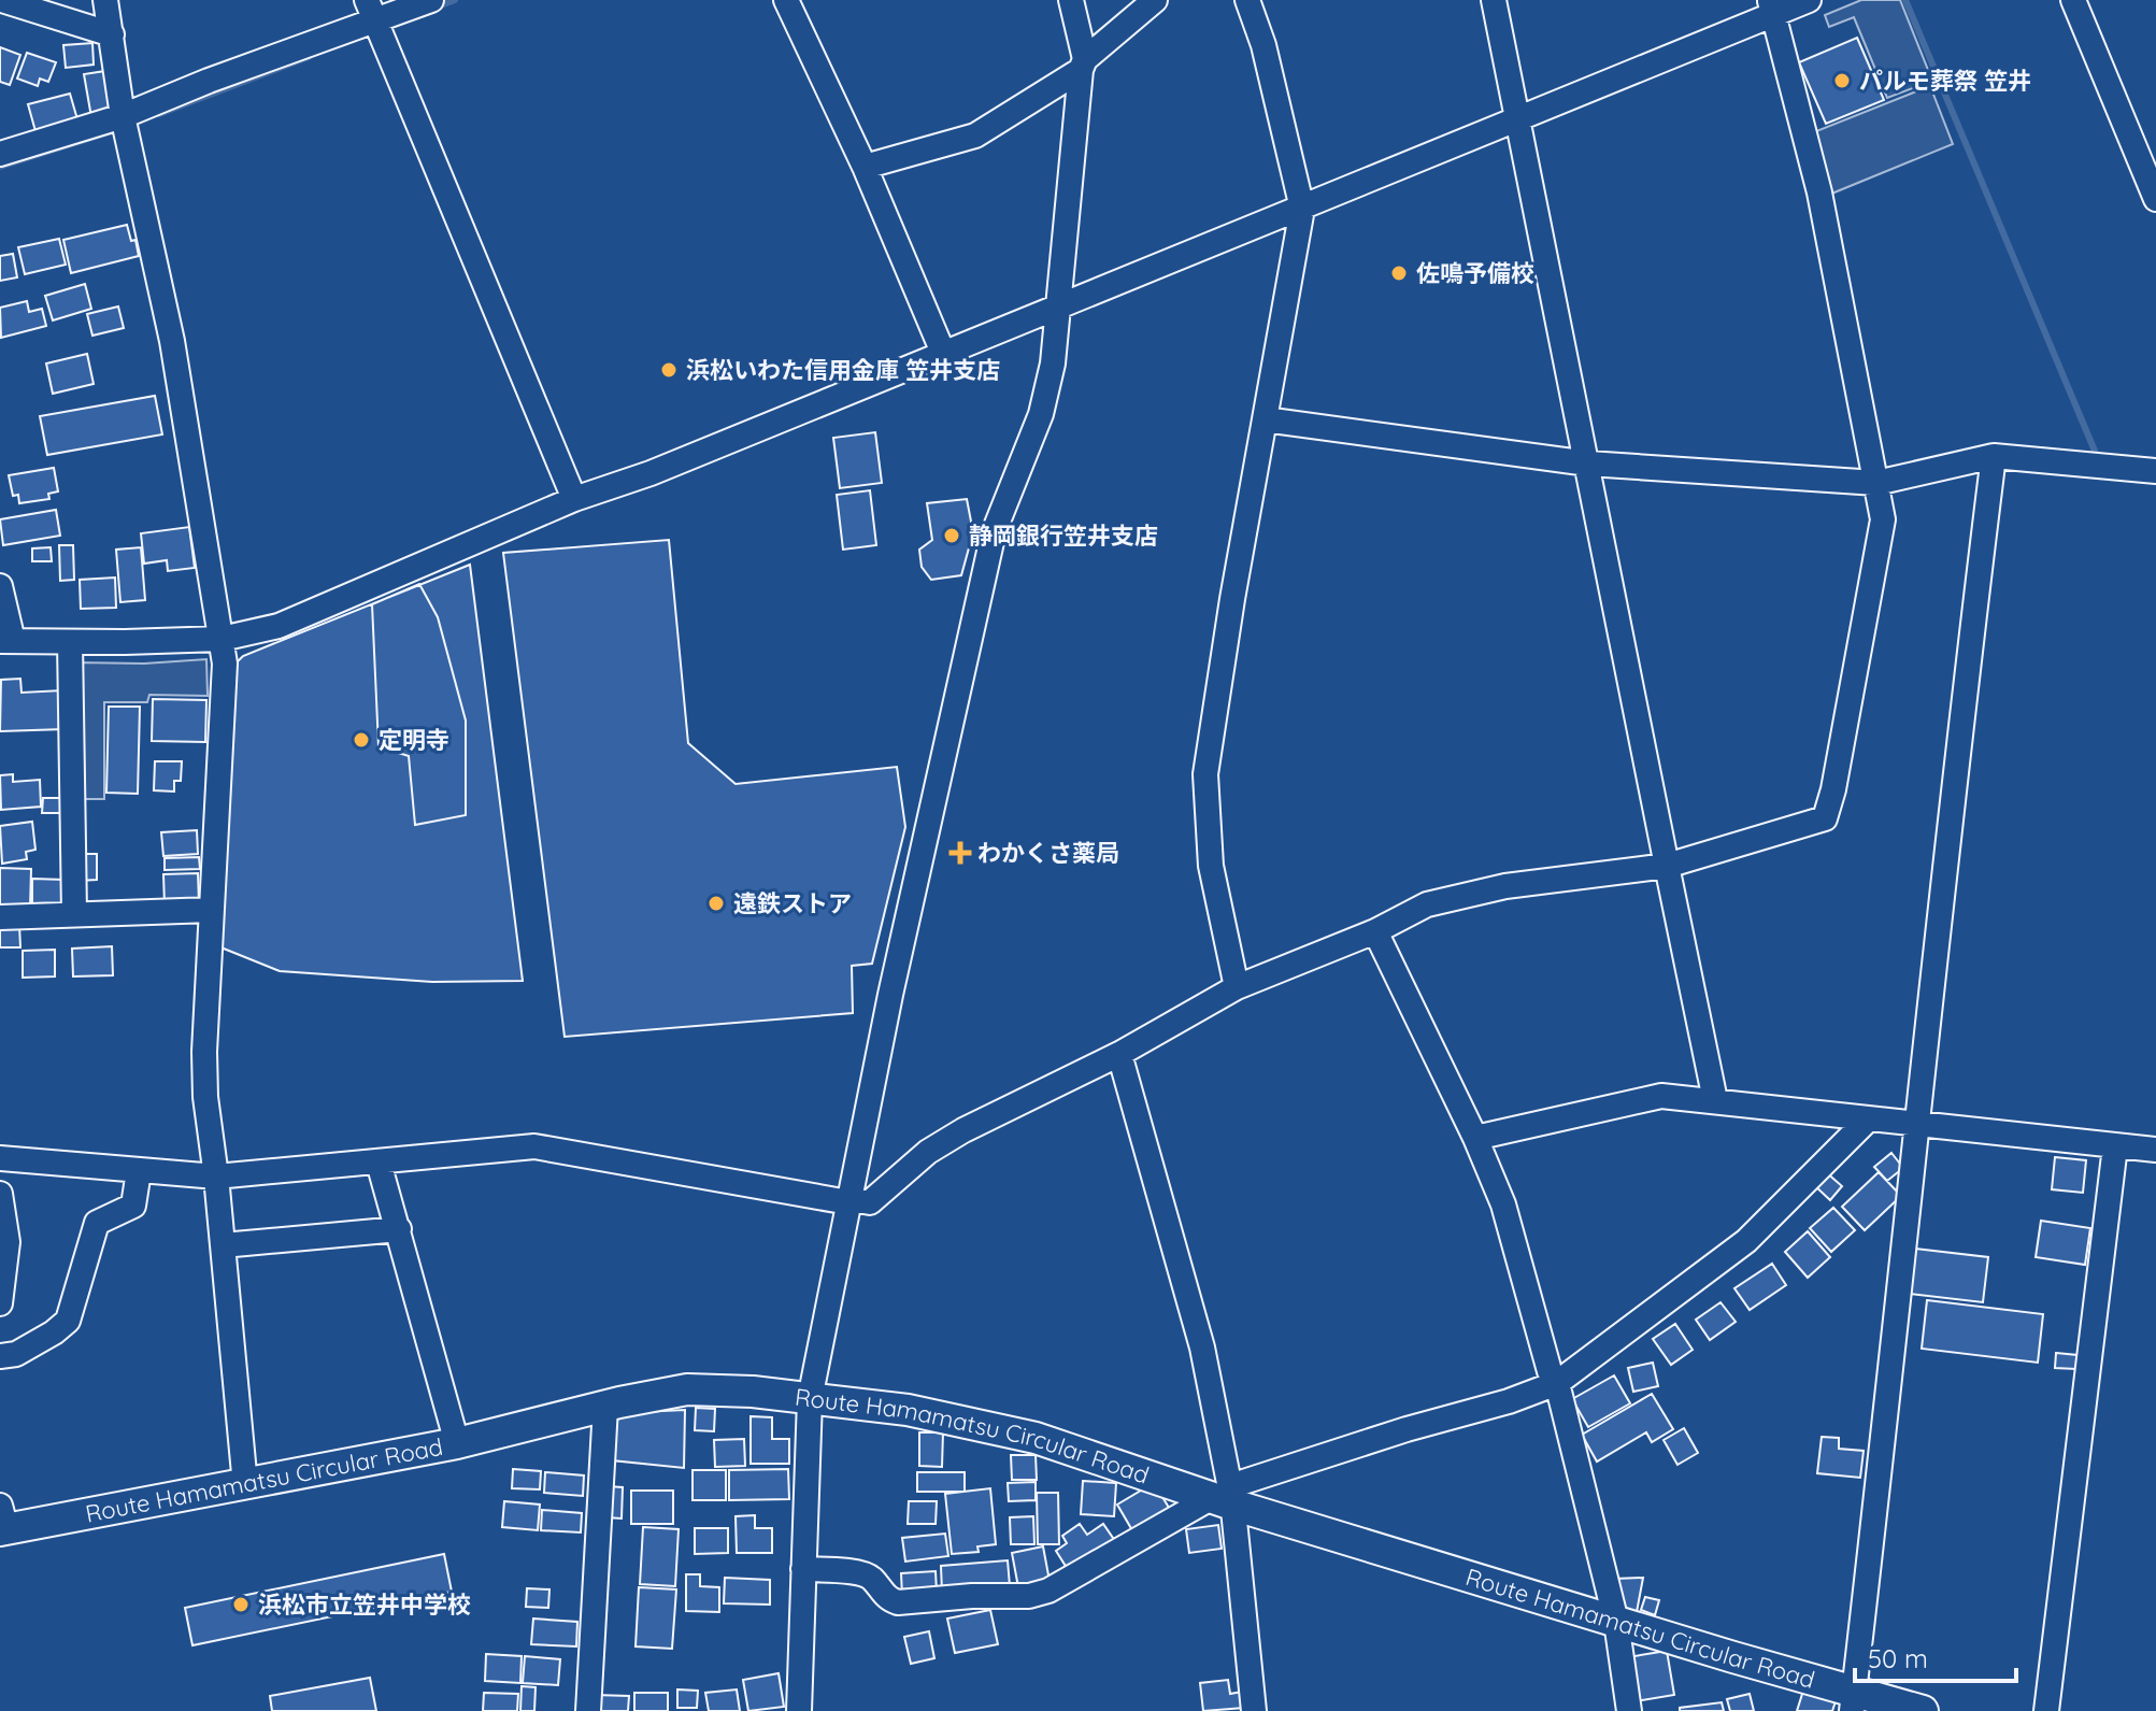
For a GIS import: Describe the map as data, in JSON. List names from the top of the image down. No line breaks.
{"streets":{"main road":["Route Hamamatsu Circular Road"]},"places":{"other":["パルモ葬祭 笠井","佐鳴予備校","浜松いわた信用金庫 笠井支店","静岡銀行笠井支店","定明寺","遠鉄ストア","浜松市立笠井中学校"],"health":["わかくさ薬局"]},"scale_bar":"50 m"}
